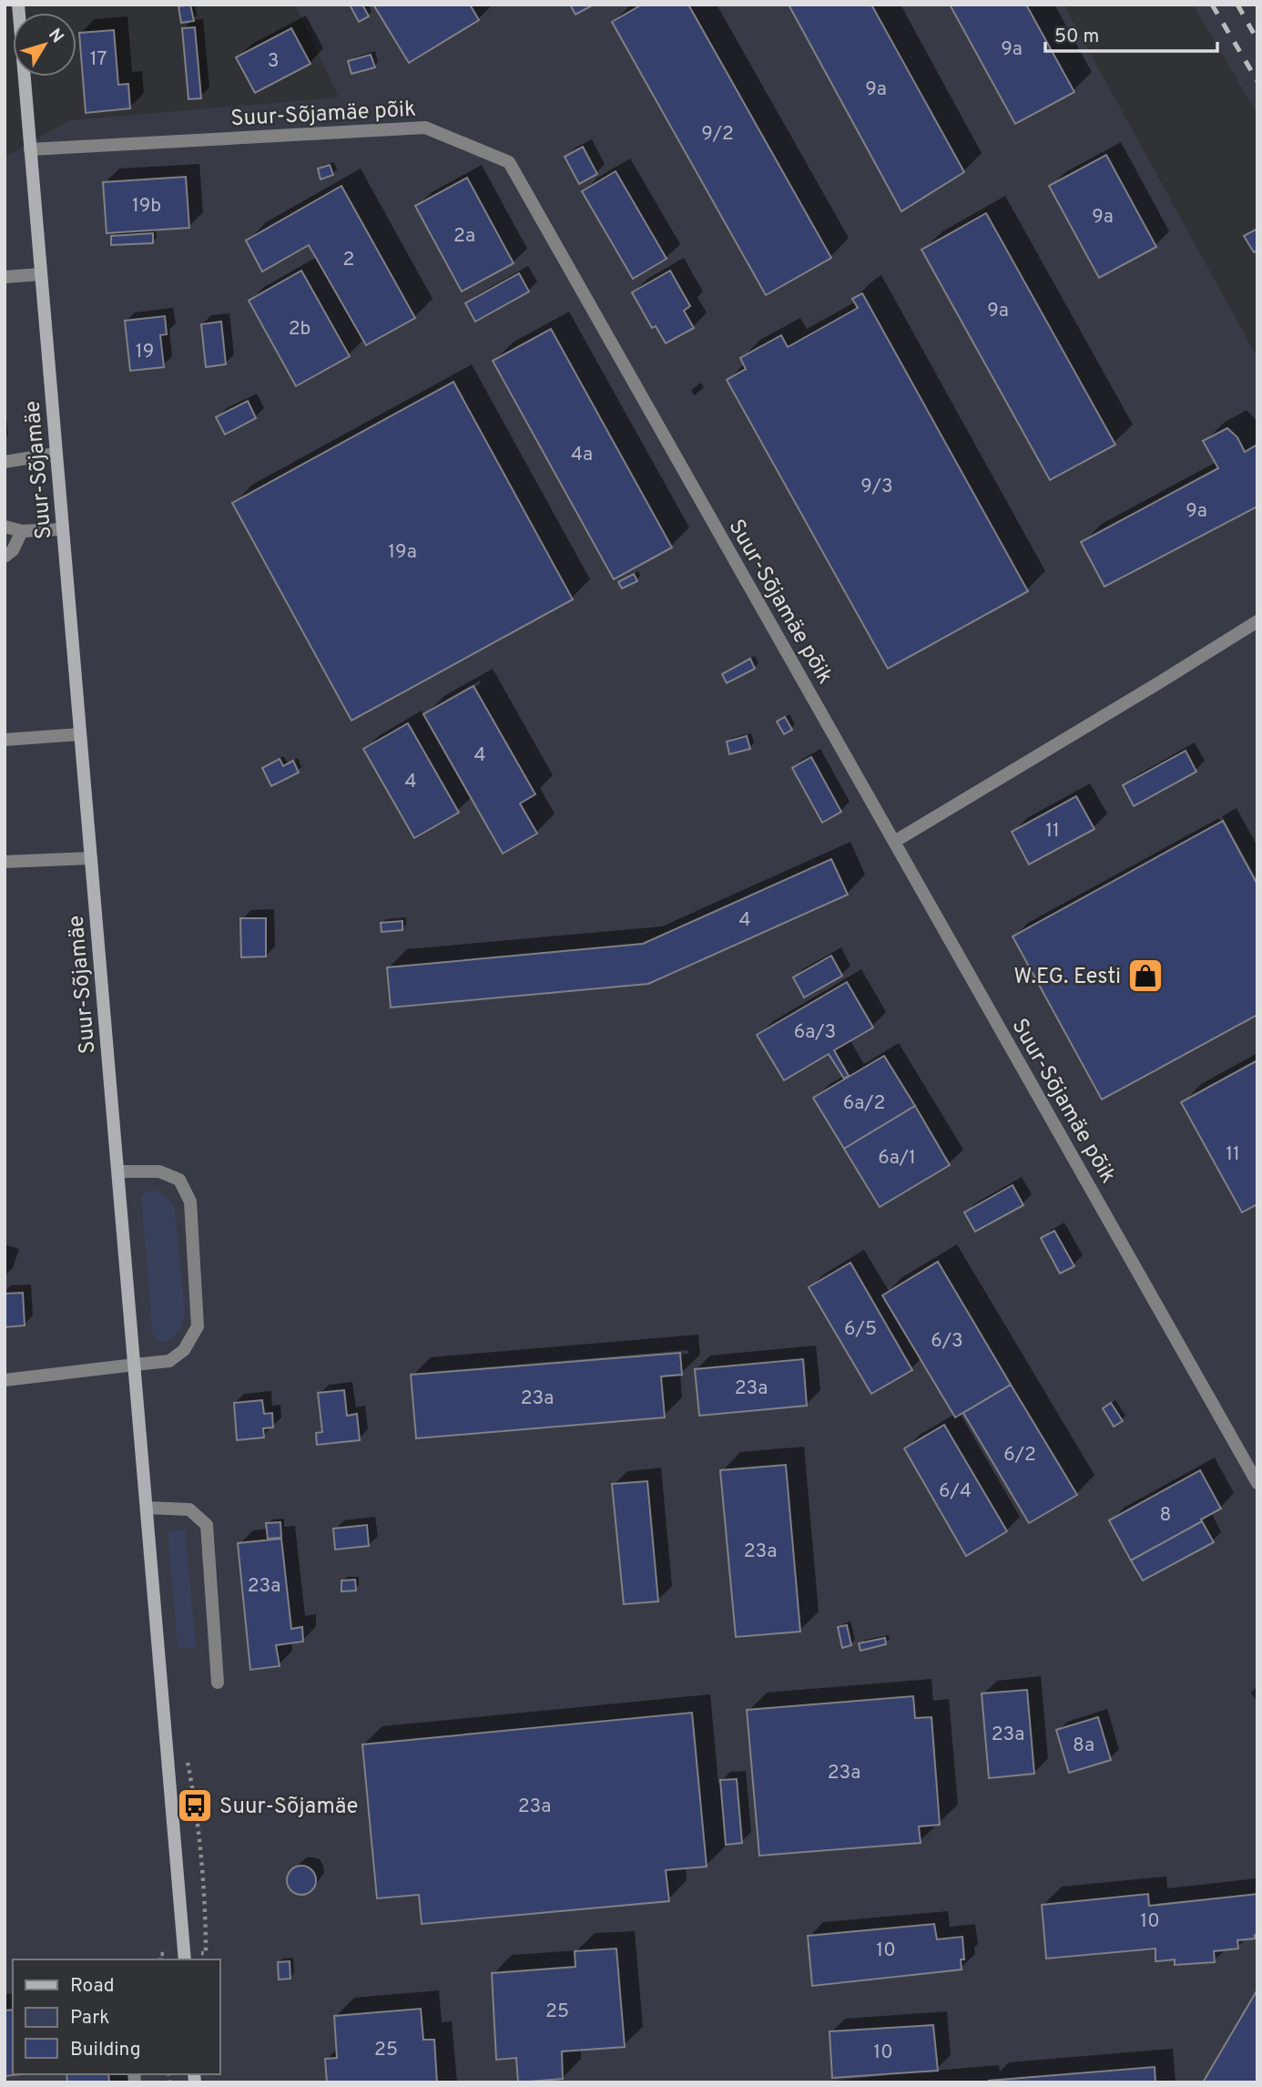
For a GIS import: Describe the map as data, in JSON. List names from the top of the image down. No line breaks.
{"streets":{"main road":["Suur-Sõjamäe"],"street":["Suur-Sõjamäe põik"]},"crossings":[["Suur-Sõjamäe põik","Suur-Sõjamäe"]],"places":{"shop":["W.EG. Eesti"],"bus stop":["Suur-Sõjamäe"]},"house_numbers":["9a","17","3","9a","9/2","19b","9a","2a","2","9a","2b","19","4a","9/3","9a","19a","4","4","11","4","6a/3","6a/2","11","6a/1","6/5","6/3","23a","23a","6/2","6/4","8","23a","23a","23a","8a","23a","23a","10","10","25","25","10"],"legend":["Road","Park","Building"],"scale_bar":"50 m","north":"top right"}
